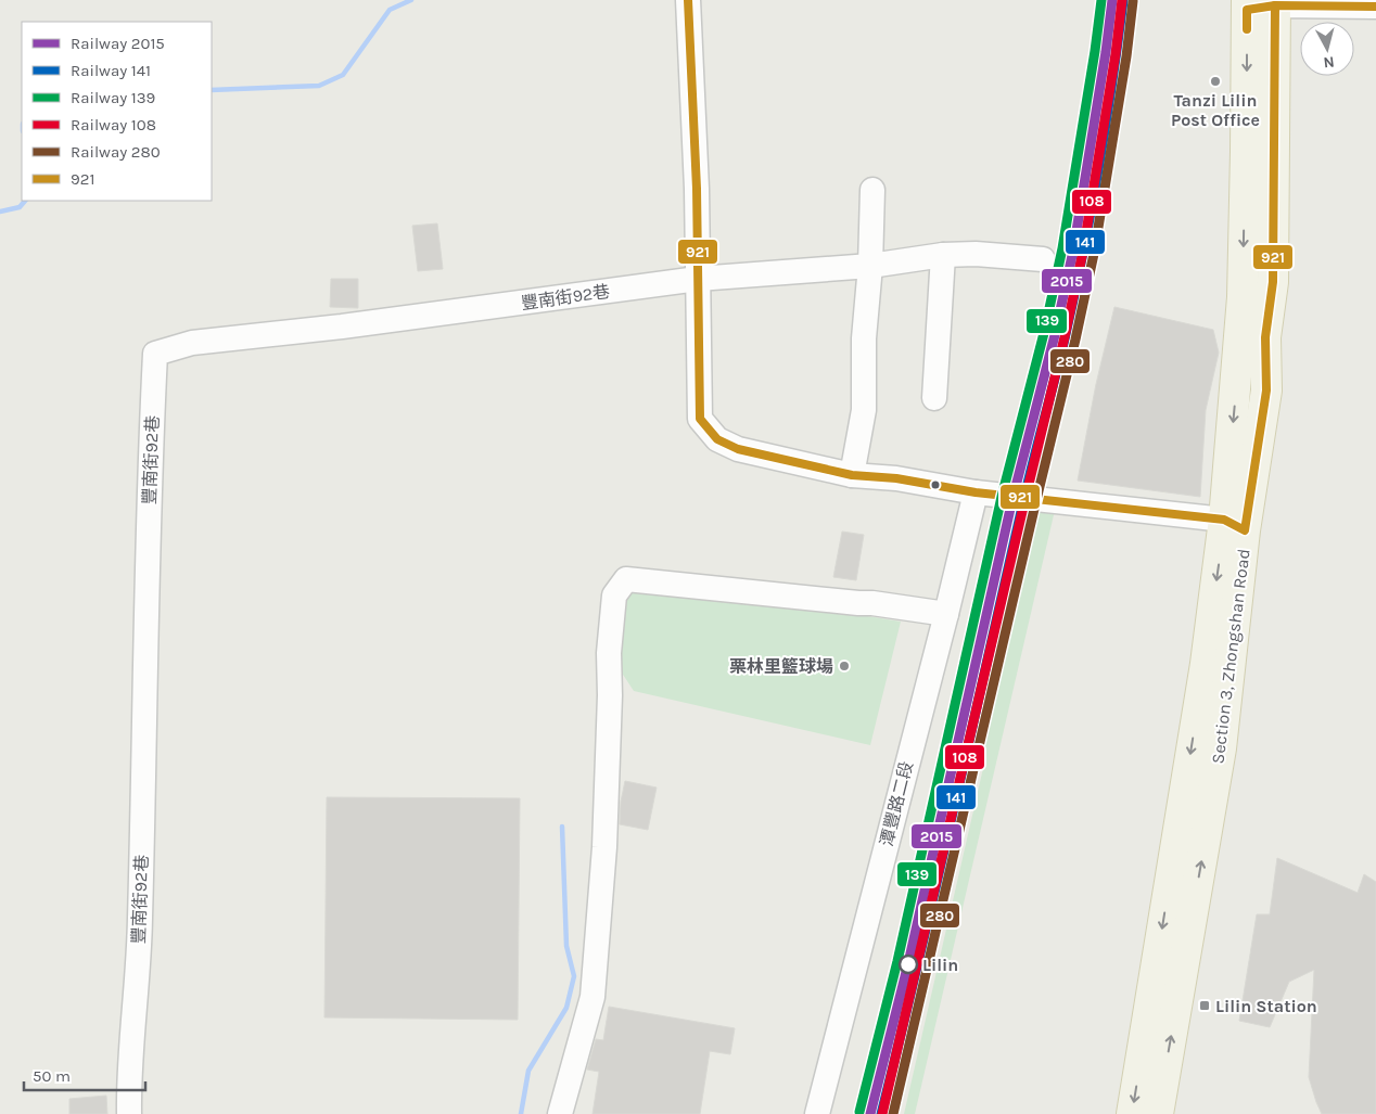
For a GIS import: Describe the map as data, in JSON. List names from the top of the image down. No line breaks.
{"streets":{"main road":["Section 3, Zhongshan Road"],"street":["豐南街92巷","潭豐路二段"]},"places":{"other":["Tanzi Lilin Post Office","栗林里籃球場","Lilin"],"transit":["Lilin Station"]},"lines":["rail line 2015","rail line 139","rail line 108","transit line 921","rail line 141","rail line 280"],"legend":["Railway 2015","Railway 141","Railway 139","Railway 108","Railway 280","921"],"scale_bar":"50 m","north":"bottom"}
